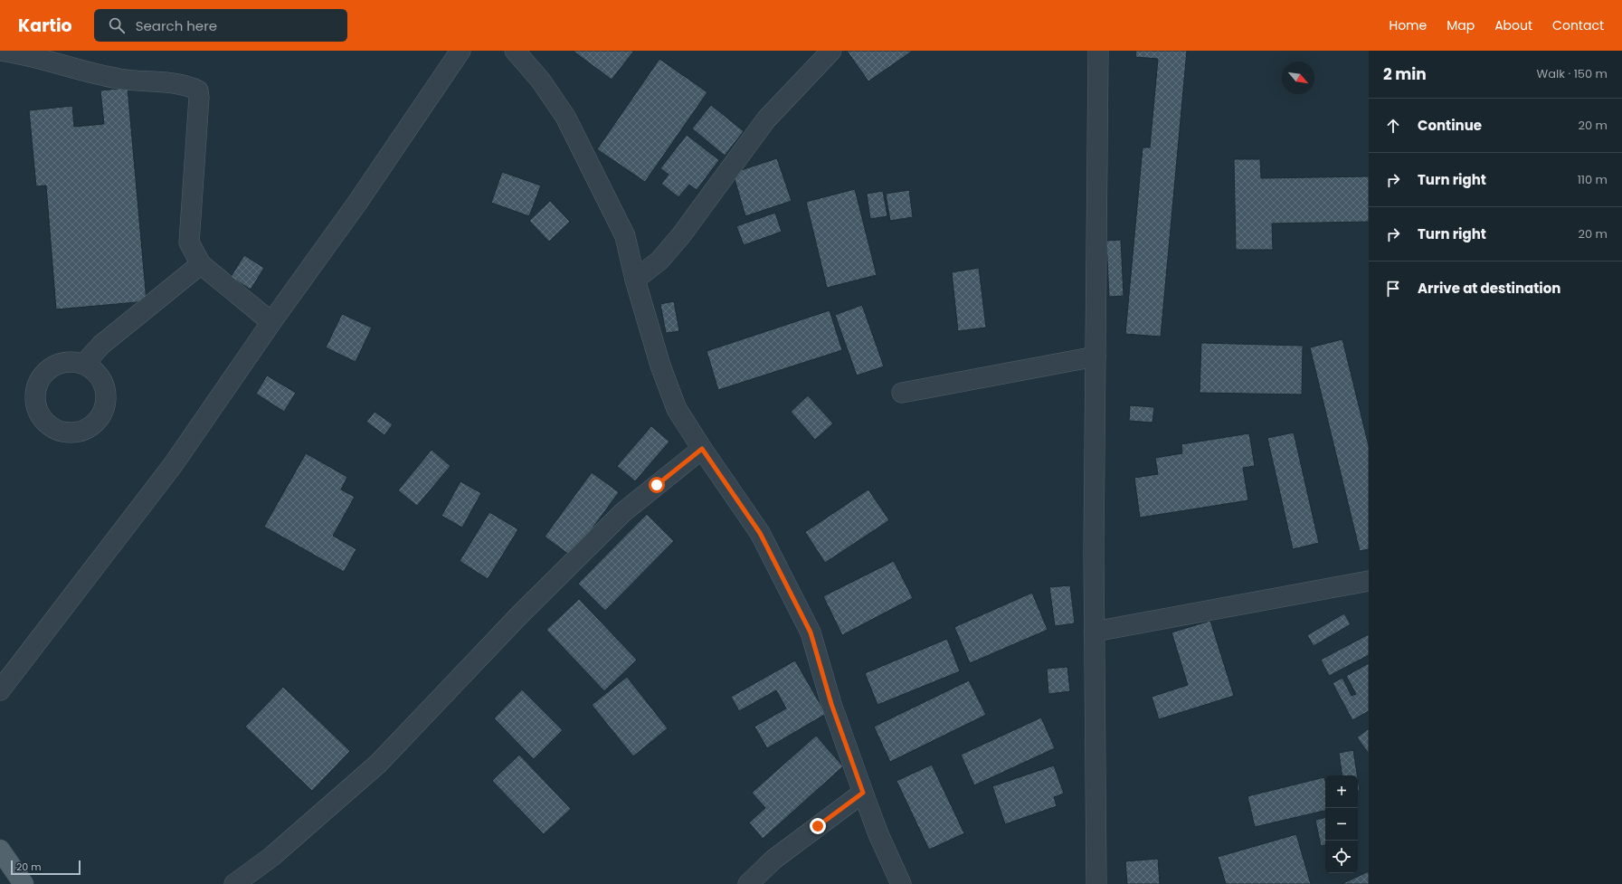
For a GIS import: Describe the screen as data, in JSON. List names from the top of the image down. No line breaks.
{"scale_bar":"20 m","north":"bottom right","page":{"header":"Kartio","search":"Search here","nav":["Home","Map","About","Contact"],"heading":["2 min","Walk · 150 m"],"list":[["Continue","20 m"],["Turn right","110 m"],["Turn right","20 m"],"Arrive at destination"],"map_buttons":["+","−"],"scale":"20 m"}}
